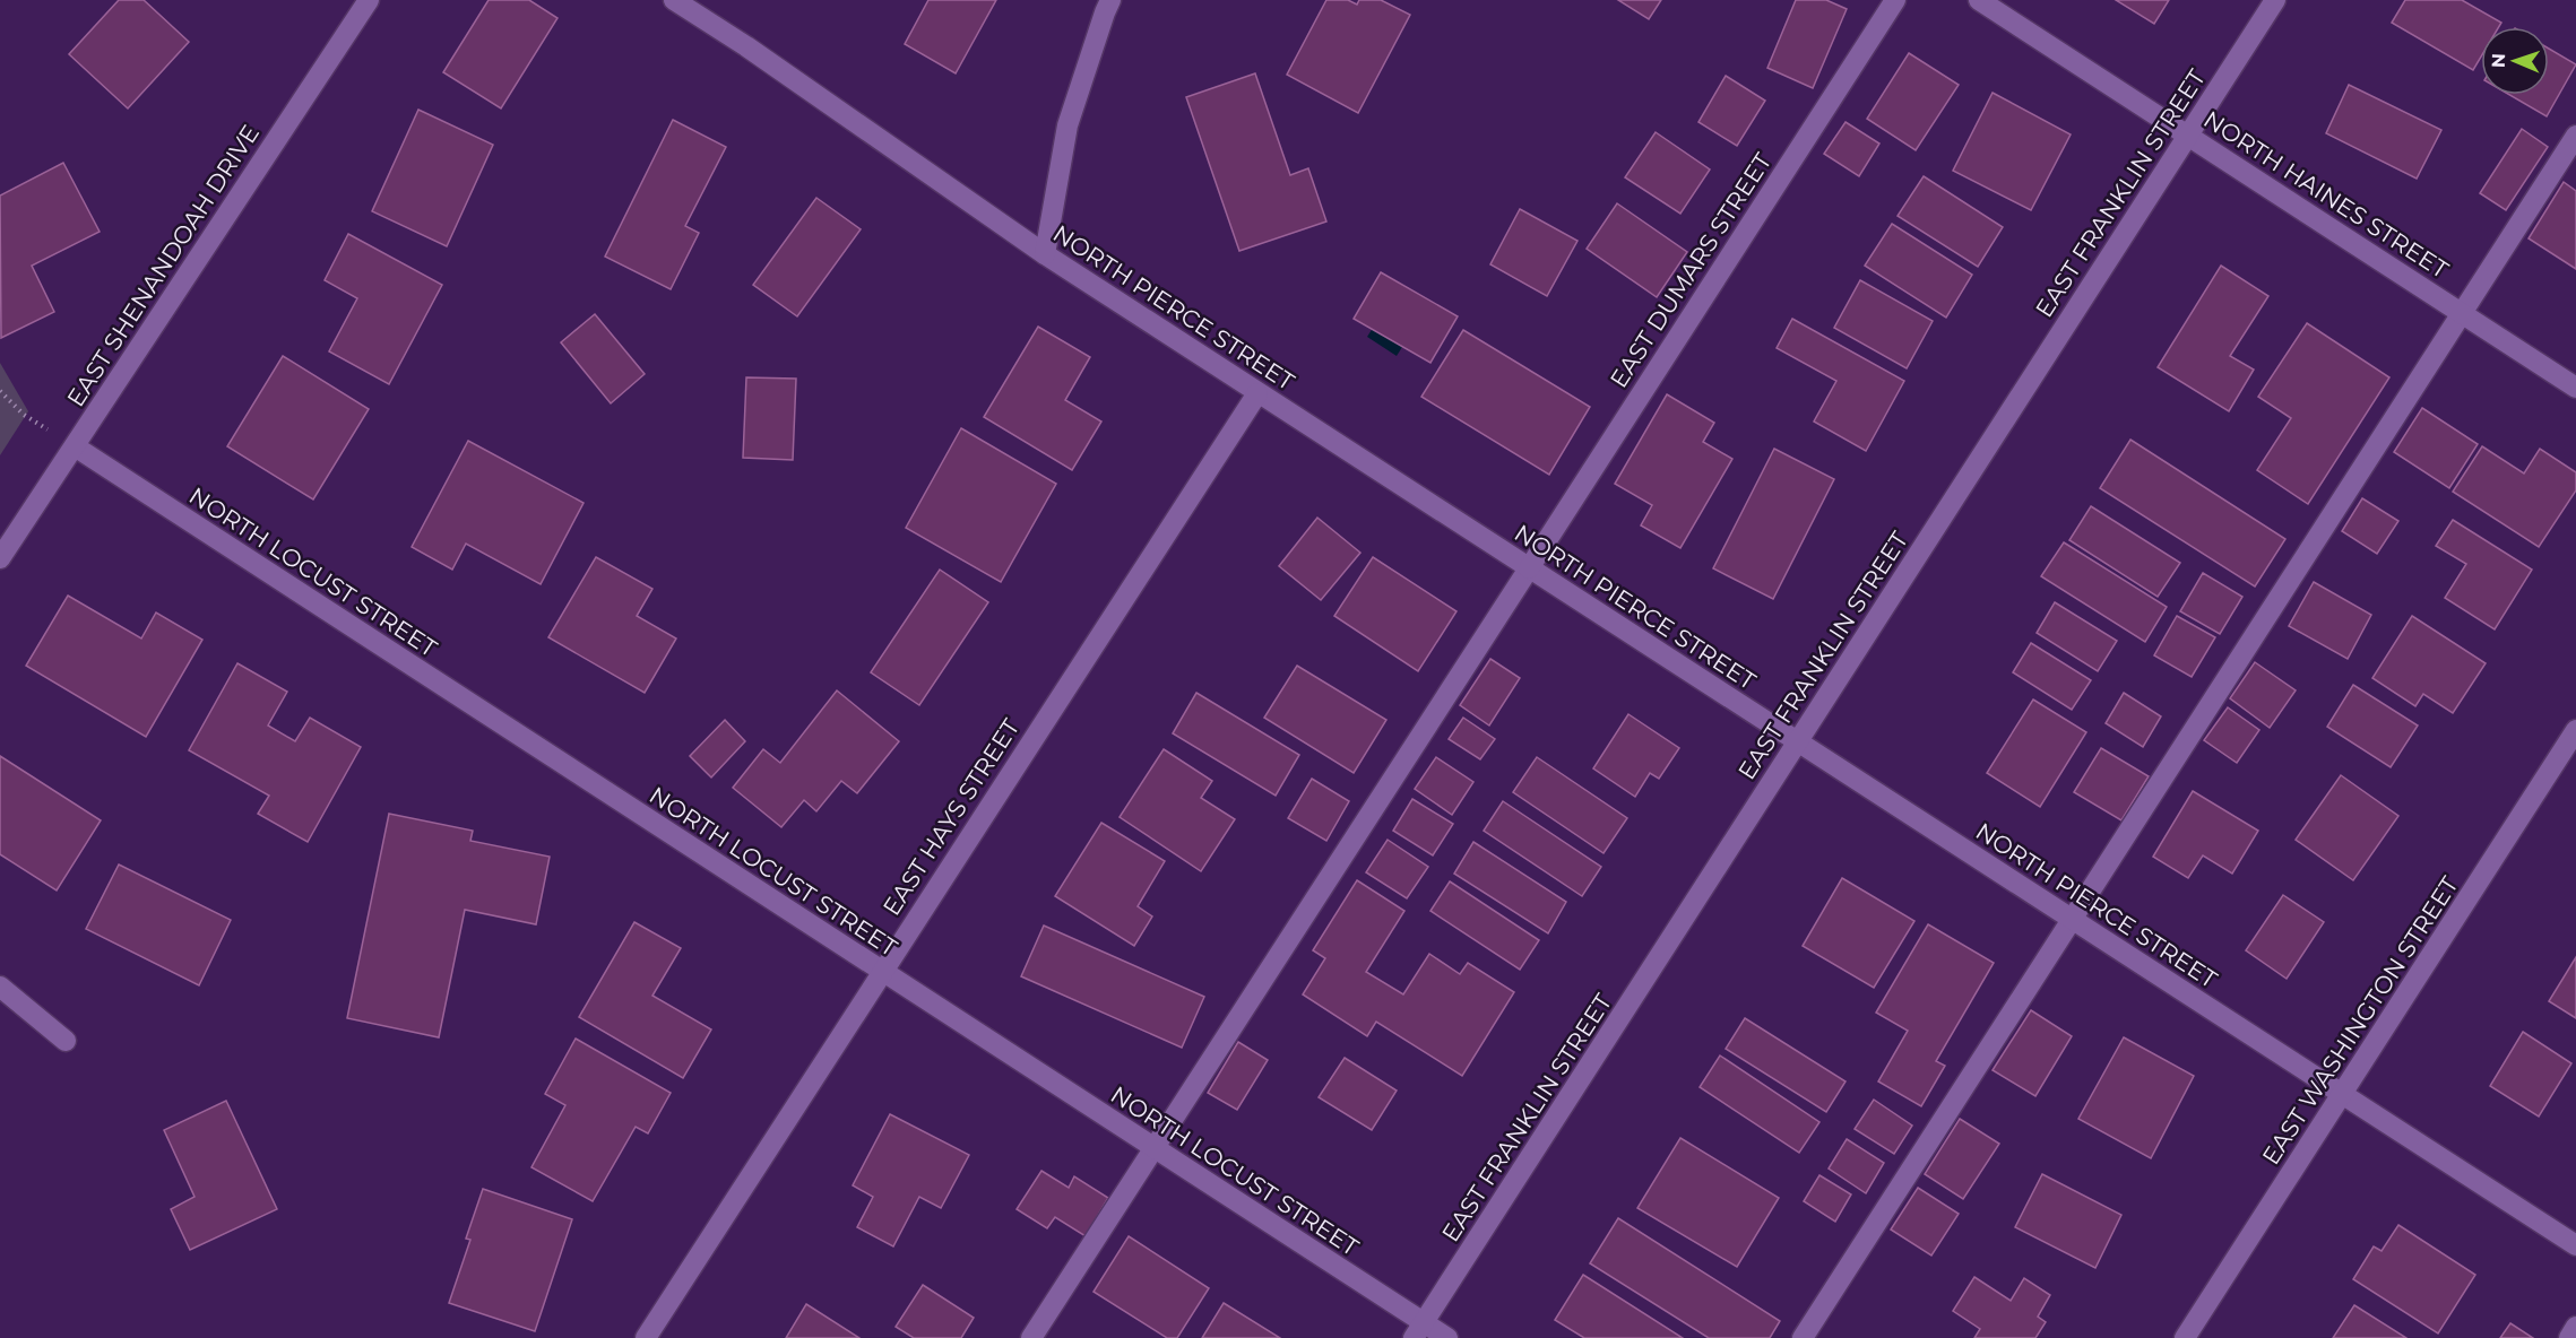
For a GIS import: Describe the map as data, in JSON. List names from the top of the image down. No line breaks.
{"streets":{"street":["EAST FRANKLIN STREET","NORTH HAINES STREET","EAST SHENANDOAH DRIVE","EAST DUMARS STREET","NORTH PIERCE STREET","NORTH LOCUST STREET","EAST HAYS STREET","EAST WASHINGTON STREET"]},"crossings":[["EAST FRANKLIN STREET","NORTH HAINES STREET"],["EAST FRANKLIN STREET","NORTH PIERCE STREET"],["EAST FRANKLIN STREET","NORTH LOCUST STREET"],["EAST SHENANDOAH DRIVE","NORTH LOCUST STREET"],["EAST DUMARS STREET","NORTH PIERCE STREET"],["EAST DUMARS STREET","NORTH LOCUST STREET"],["NORTH PIERCE STREET","EAST HAYS STREET"],["NORTH PIERCE STREET","EAST WASHINGTON STREET"],["NORTH LOCUST STREET","EAST HAYS STREET"]],"north":"left"}
